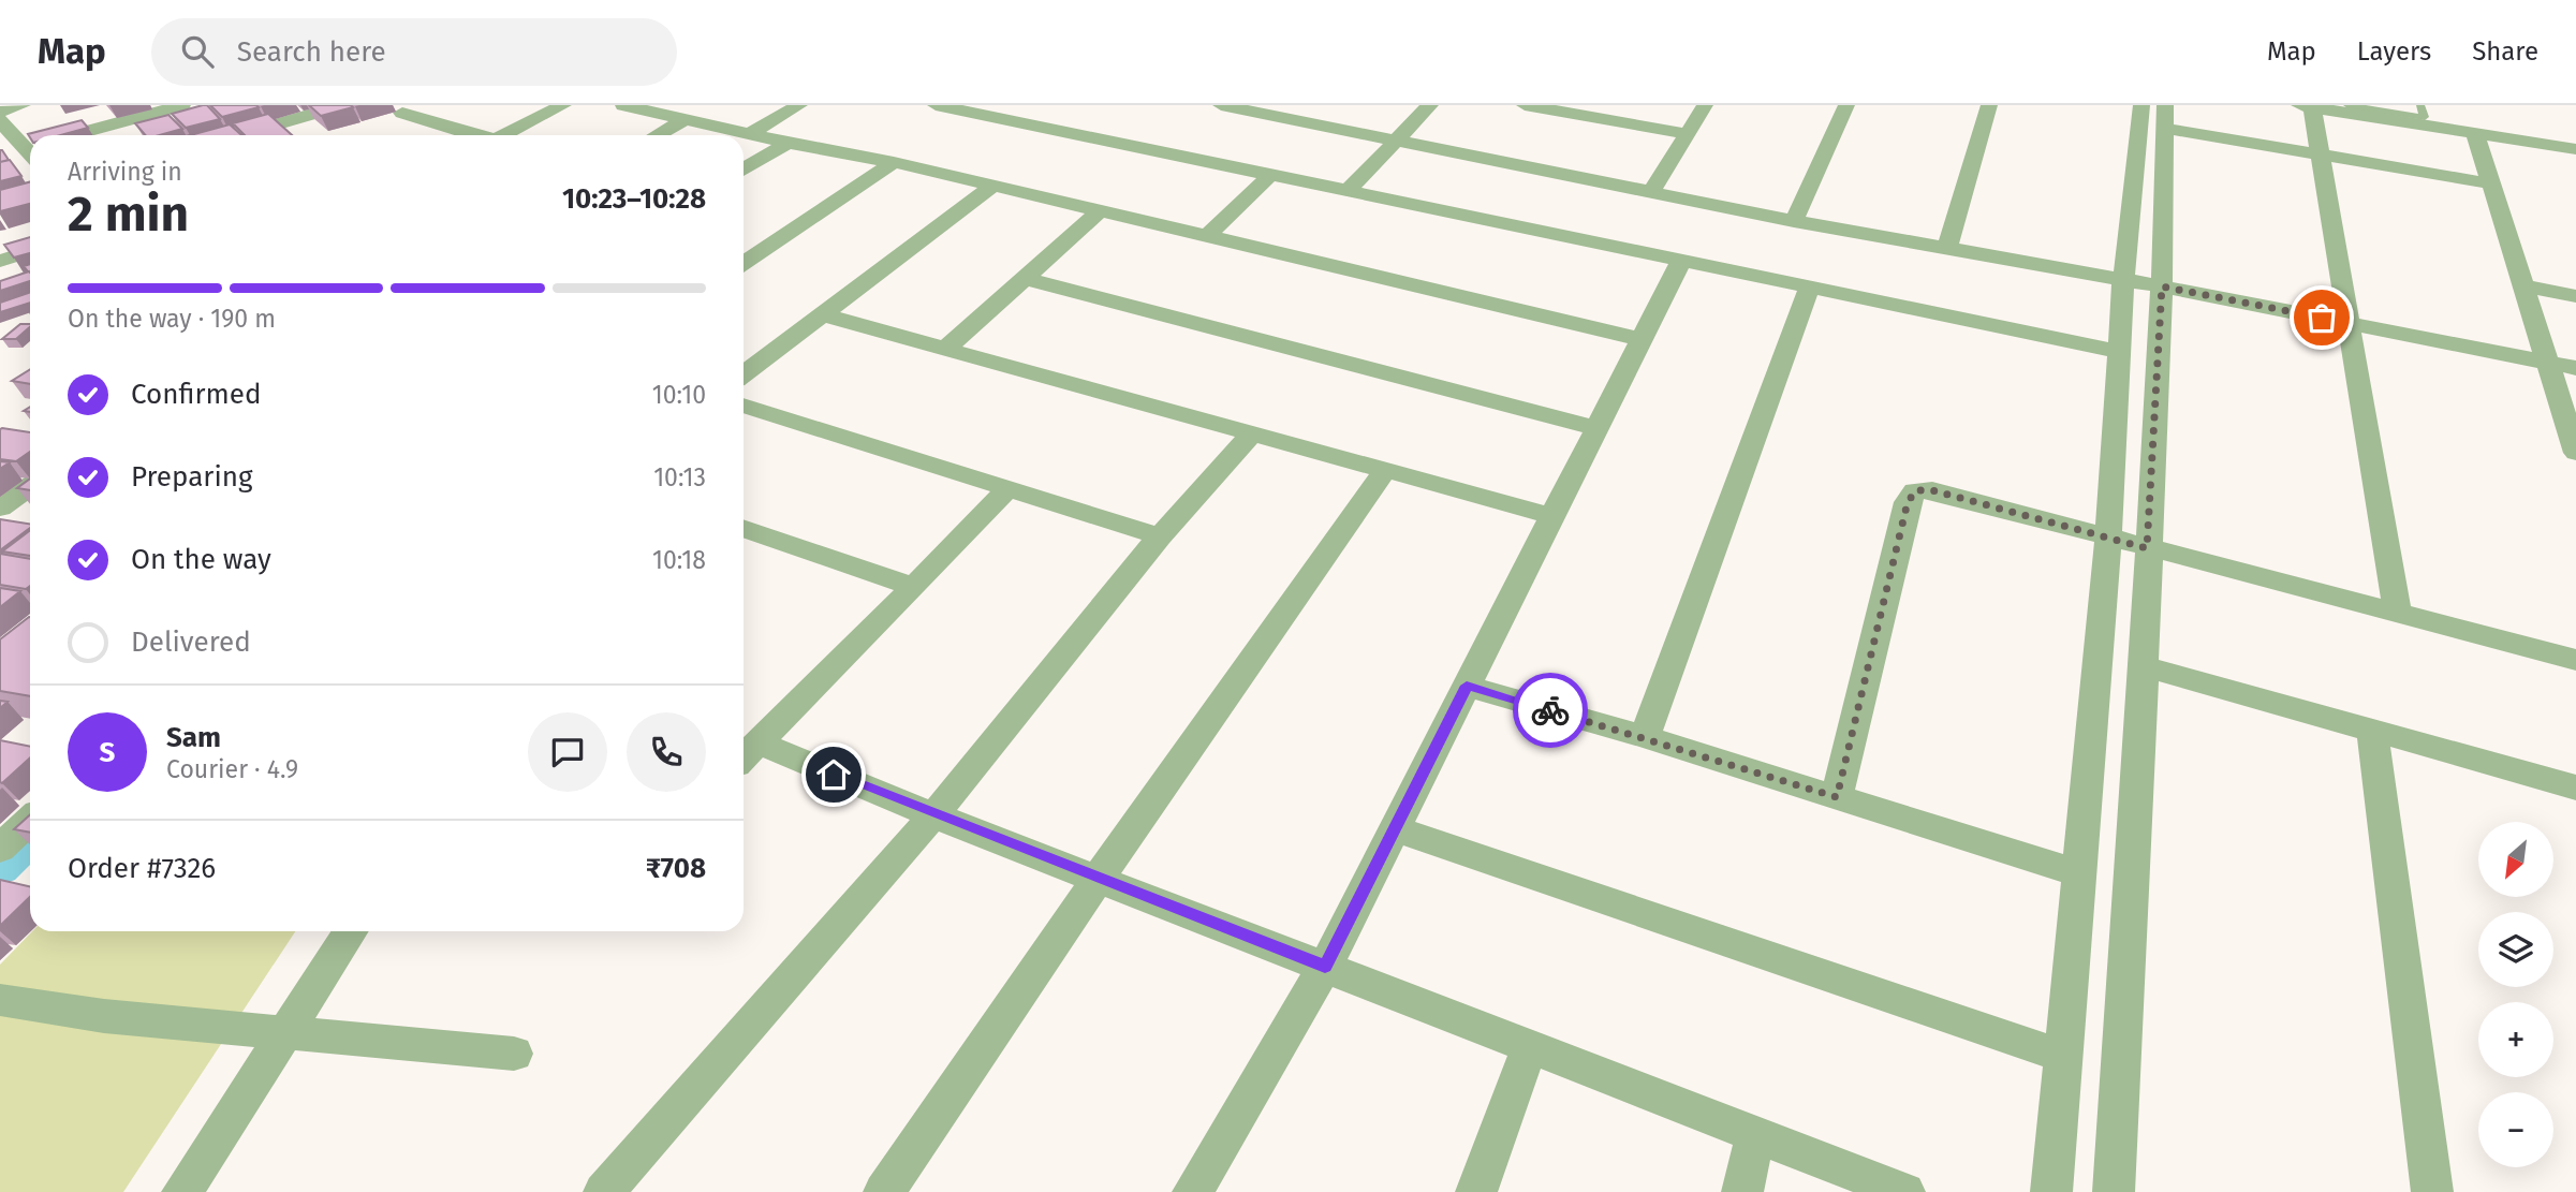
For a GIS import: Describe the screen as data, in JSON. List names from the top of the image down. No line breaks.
{"north":"bottom left","page":{"header":"Map","search":"Search here","nav":["Map","Layers","Share"],"heading":["2 min","Arriving in","10:23–10:28"],"panel":["Sam","Courier · 4.9","Order #7326","₹708"],"bar":"On the way · 190 m","list":[["Confirmed","10:10"],["Preparing","10:13"],["On the way","10:18"],"Delivered"],"round":"S","map_buttons":["+","−"]}}
